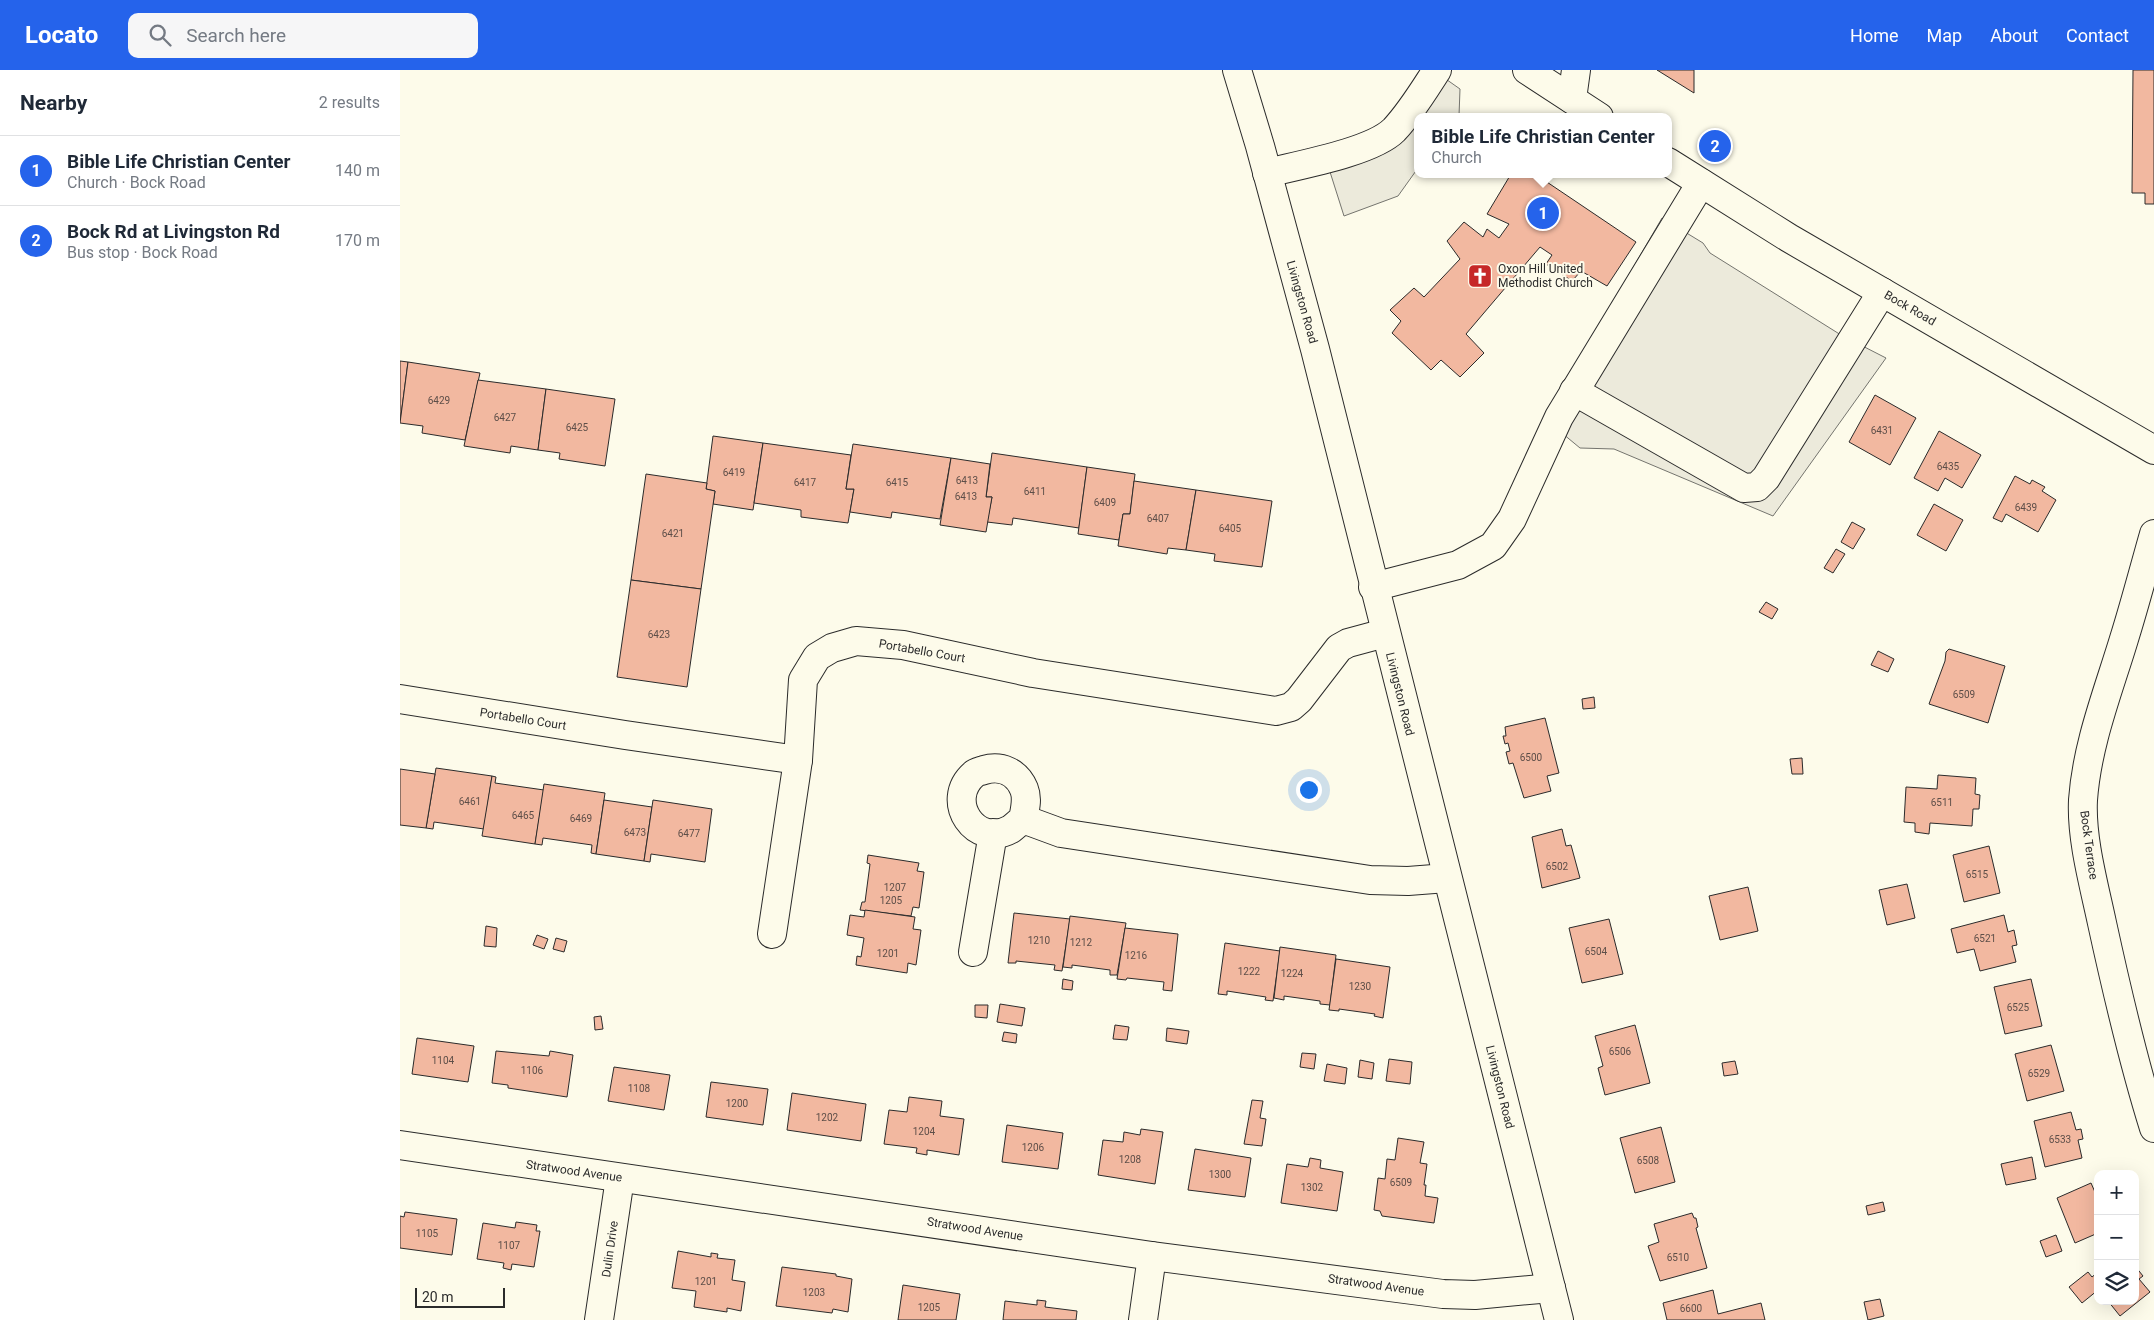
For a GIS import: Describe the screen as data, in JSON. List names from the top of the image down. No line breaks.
{"streets":{"street":["Livingston Road","Bock Road","Portabello Court","Bock Terrace","Stratwood Avenue","Dulin Drive"]},"crossings":[["Livingston Road","Portabello Court"],["Livingston Road","Stratwood Avenue"],["Stratwood Avenue","Dulin Drive"]],"places":{"church":["Oxon Hill United Methodist Church"]},"house_numbers":["6429","6427","6425","6431","6435","6419","6413","6417","6415","6411","6413","6409","6439","6407","6405","6421","6423","6509","6500","6461","6511","6465","6469","6473","6477","6502","6515","1207","1205","6521","1210","1212","6504","1201","1216","1222","1224","1230","6525","6506","1104","1106","6529","1108","1200","1202","1204","6533","1206","1208","6508","1300","6509","1302","1105","1107","6510","1201","1203","1205","6600"],"scale_bar":"20 m","page":{"header":"Locato","search":"Search here","nav":["Home","Map","About","Contact"],"heading":["Nearby","2 results"],"popup":["Bible Life Christian Center","Church"],"pins":["2","1"],"list":[{"mark":"1","name":"Bible Life Christian Center","note":"Church · Bock Road","value":"140 m"},{"mark":"2","name":"Bock Rd at Livingston Rd","note":"Bus stop · Bock Road","value":"170 m"}],"map_buttons":["+","−"],"scale":"20 m"}}
